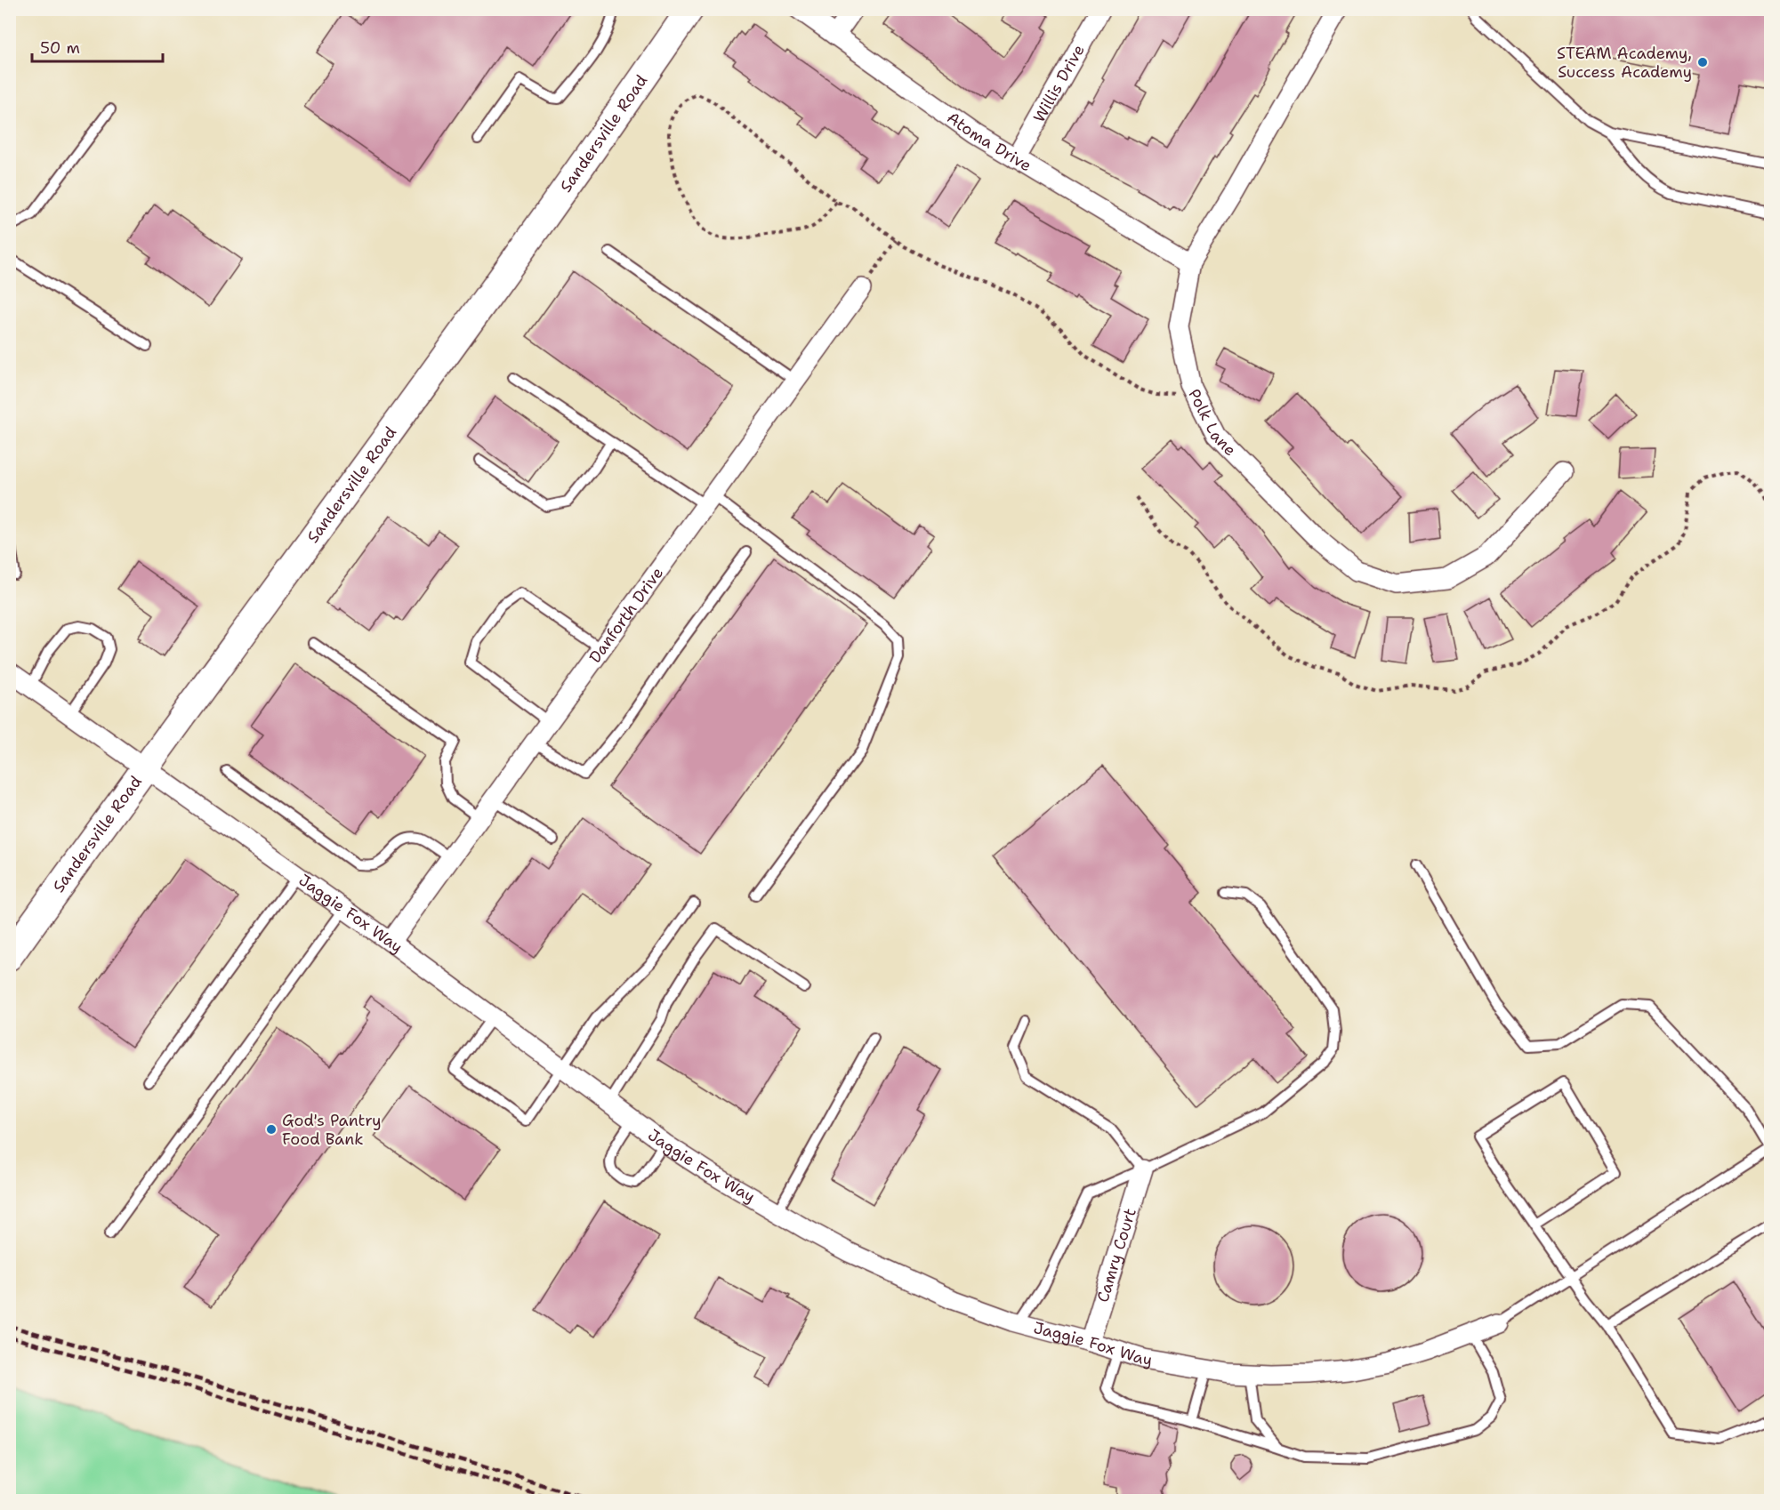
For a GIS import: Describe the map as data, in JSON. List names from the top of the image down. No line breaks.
{"streets":{"street":["Willis Drive","Sandersville Road","Atoma Drive","Polk Lane","Danforth Drive","Jaggie Fox Way","Camry Court"]},"crossings":[["Willis Drive","Atoma Drive"],["Sandersville Road","Jaggie Fox Way"],["Atoma Drive","Polk Lane"],["Danforth Drive","Jaggie Fox Way"],["Jaggie Fox Way","Camry Court"]],"places":["STEAM Academy, Success Academy","God's Pantry Food Bank"],"scale_bar":"50 m"}
